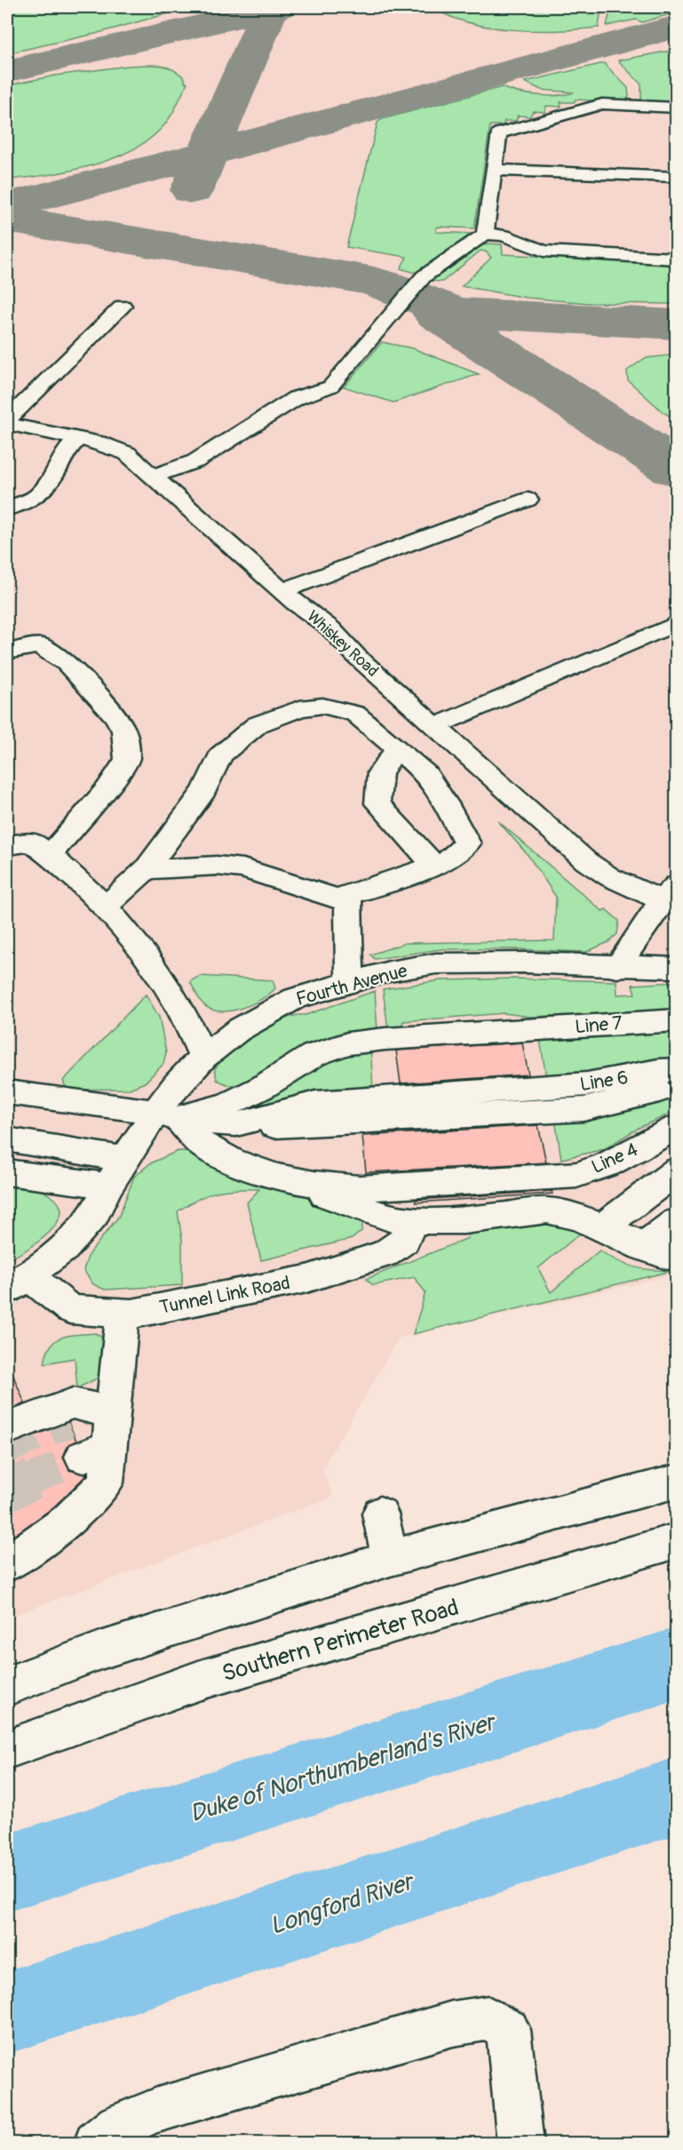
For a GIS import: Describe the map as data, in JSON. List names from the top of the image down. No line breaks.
{"streets":{"street":["Whiskey Road","Fourth Avenue","Line 7","Line 6","Line 4","Tunnel Link Road","Southern Perimeter Road"]},"crossings":[["Fourth Avenue","Line 7"],["Fourth Avenue","Tunnel Link Road"]],"water":["Duke of Northumberland's River","Longford River"]}
